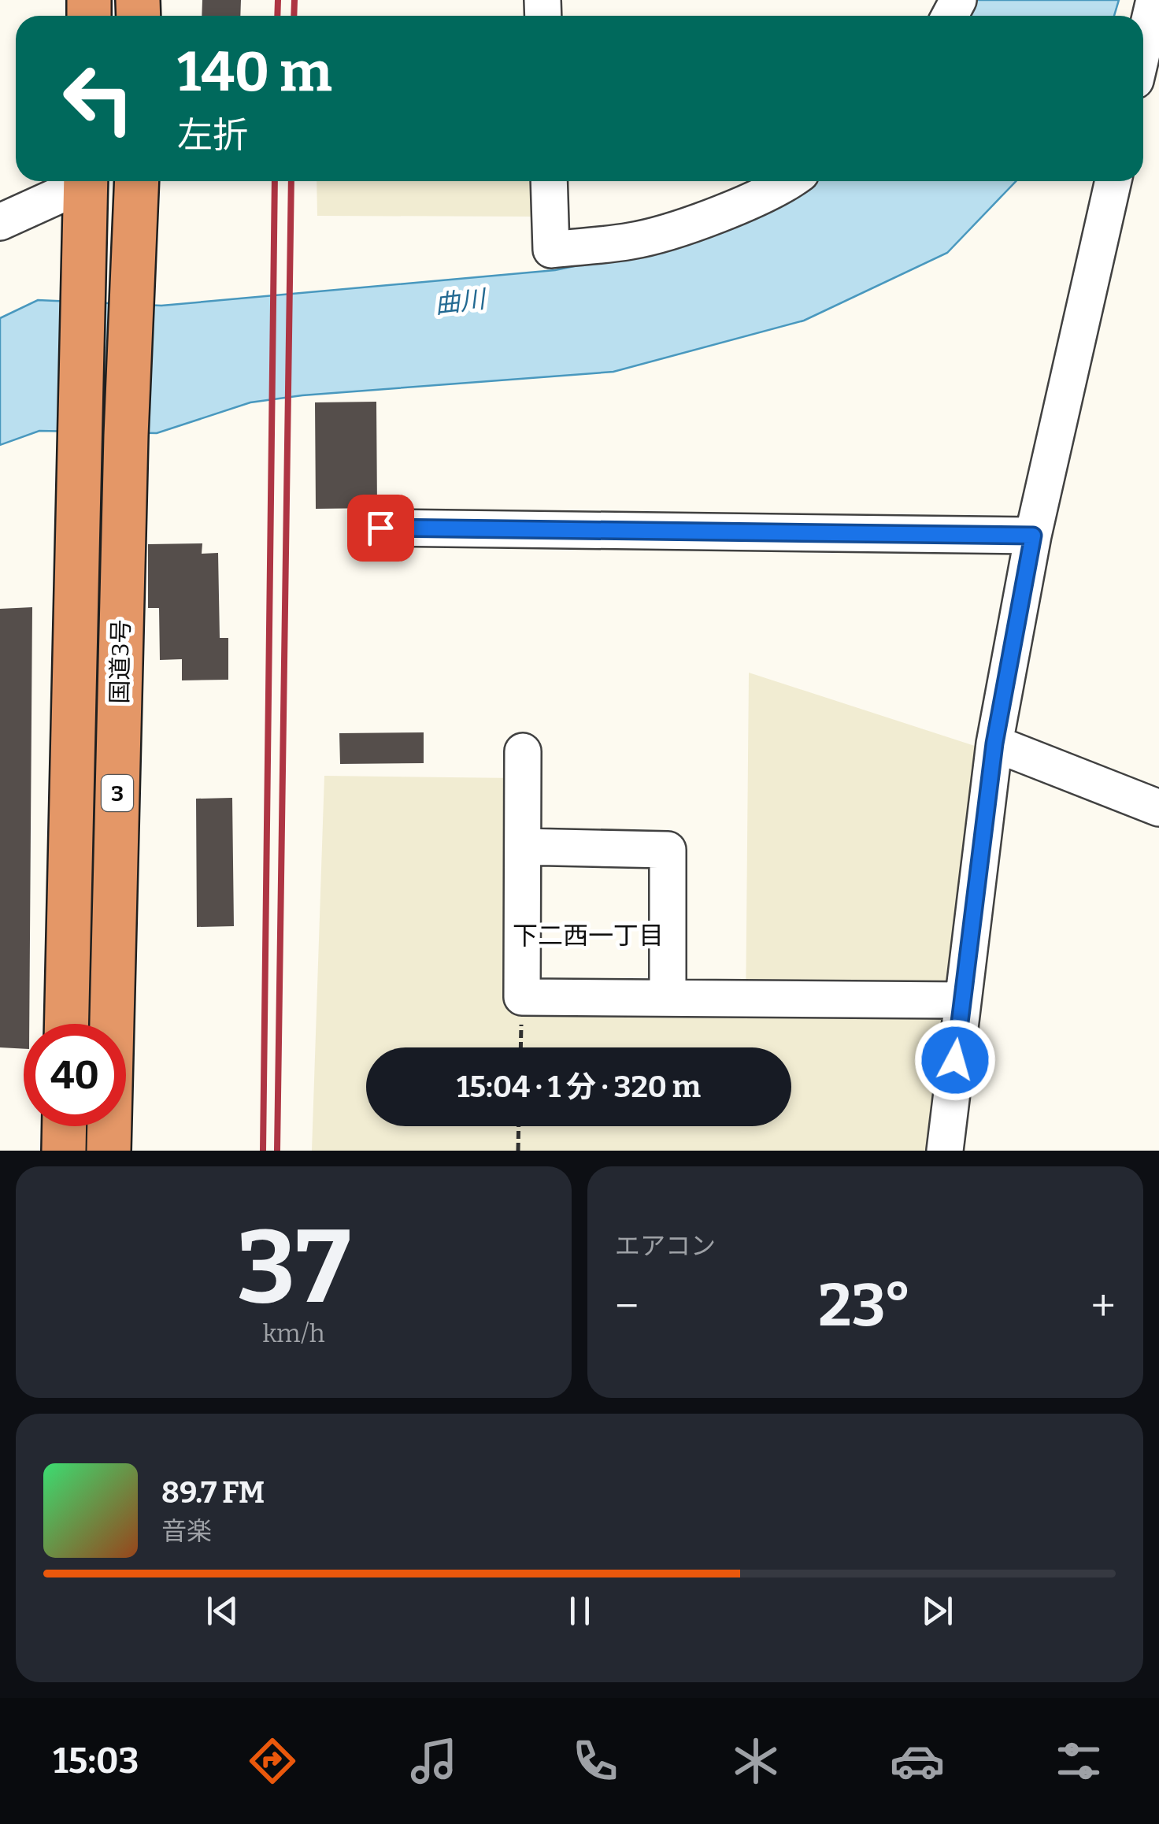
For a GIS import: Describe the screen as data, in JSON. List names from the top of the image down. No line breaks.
{"streets":{"highway":["国道3号","3"]},"districts":["下二西一丁目"],"water":["曲川"],"page":{"turn":["140 m","左折"],"limit":"40","trip":"15:04 · 1 分 · 320 m","tile":[["37","km/h"],"エアコン"],"heat":["−","23°","+"],"song":["89.7 FM","音楽"],"tabs":"15:03"}}
